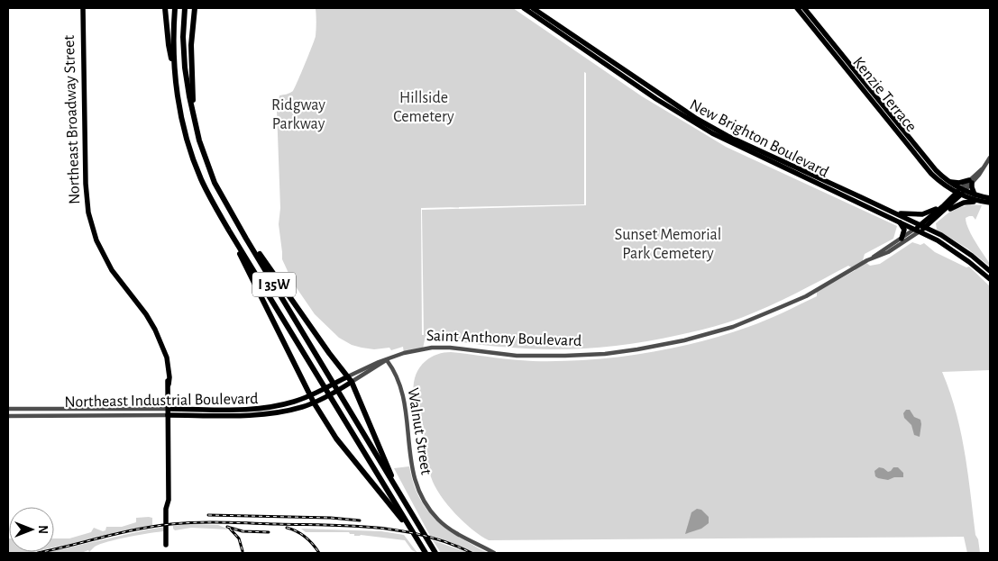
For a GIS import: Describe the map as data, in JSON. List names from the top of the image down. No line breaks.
{"streets":{"highway":["I 35W"],"main road":["Kenzie Terrace","Northeast Broadway Street","New Brighton Boulevard","Saint Anthony Boulevard","Northeast Industrial Boulevard"],"street":["Walnut Street"]},"crossings":[["Kenzie Terrace","Saint Anthony Boulevard"],["Northeast Broadway Street","Northeast Industrial Boulevard"],["New Brighton Boulevard","Saint Anthony Boulevard"],["Saint Anthony Boulevard","Northeast Industrial Boulevard"],["Saint Anthony Boulevard","Walnut Street"]],"parks":["Hillside Cemetery","Ridgway Parkway","Sunset Memorial Park Cemetery"],"north":"right"}
